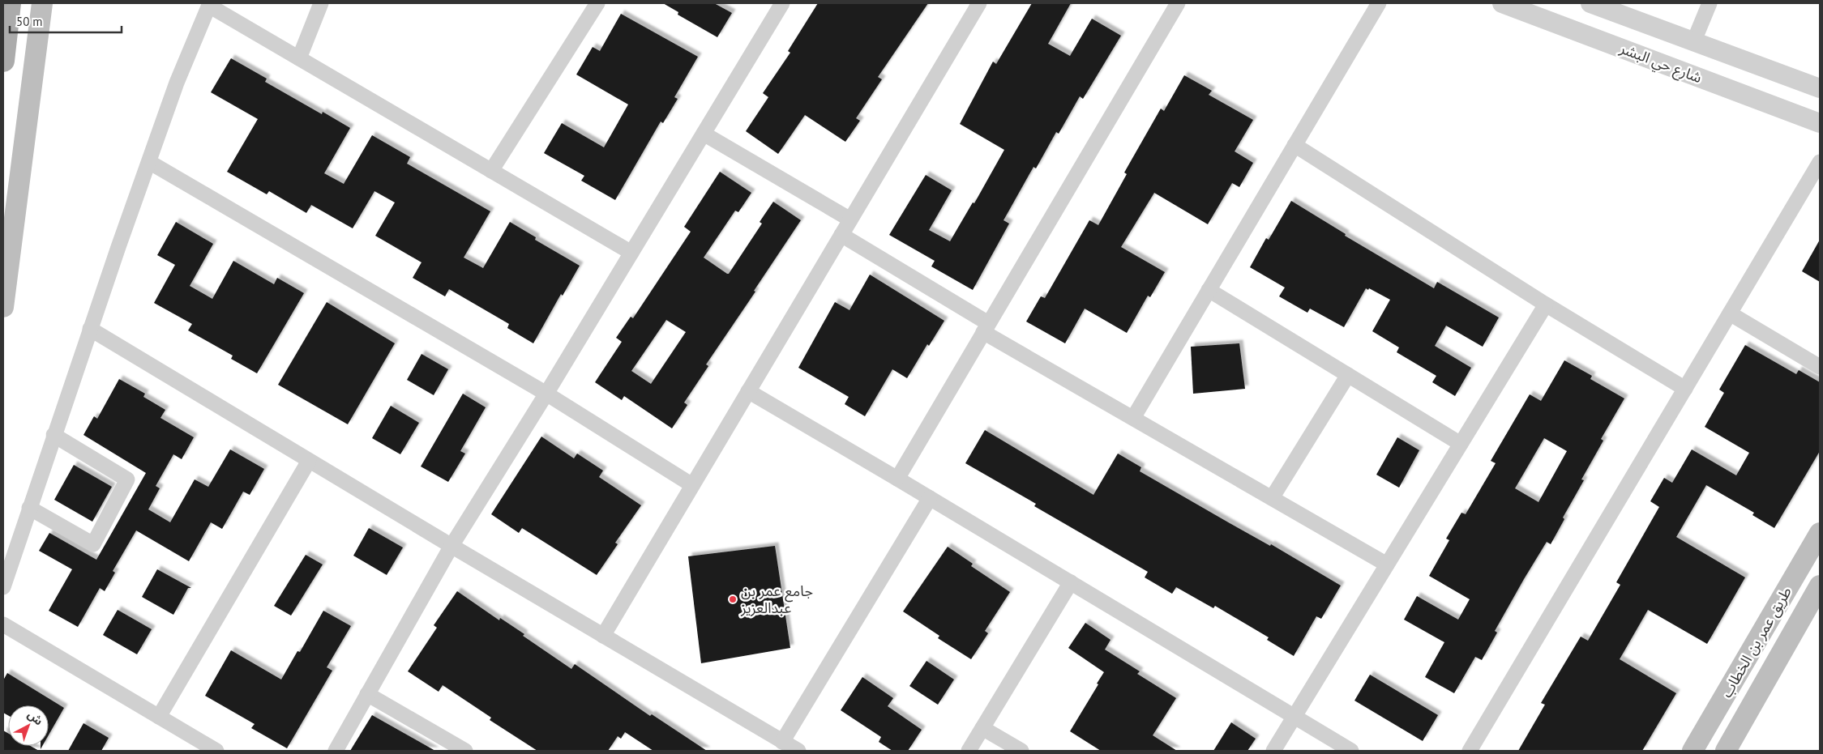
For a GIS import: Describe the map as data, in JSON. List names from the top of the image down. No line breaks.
{"streets":{"main road":["طريق عمر بن الخطاب"],"street":["شارع حي البشر"]},"places":["جامع عمر بن عبدالعزيز"],"scale_bar":"50 m","north":"top right"}
